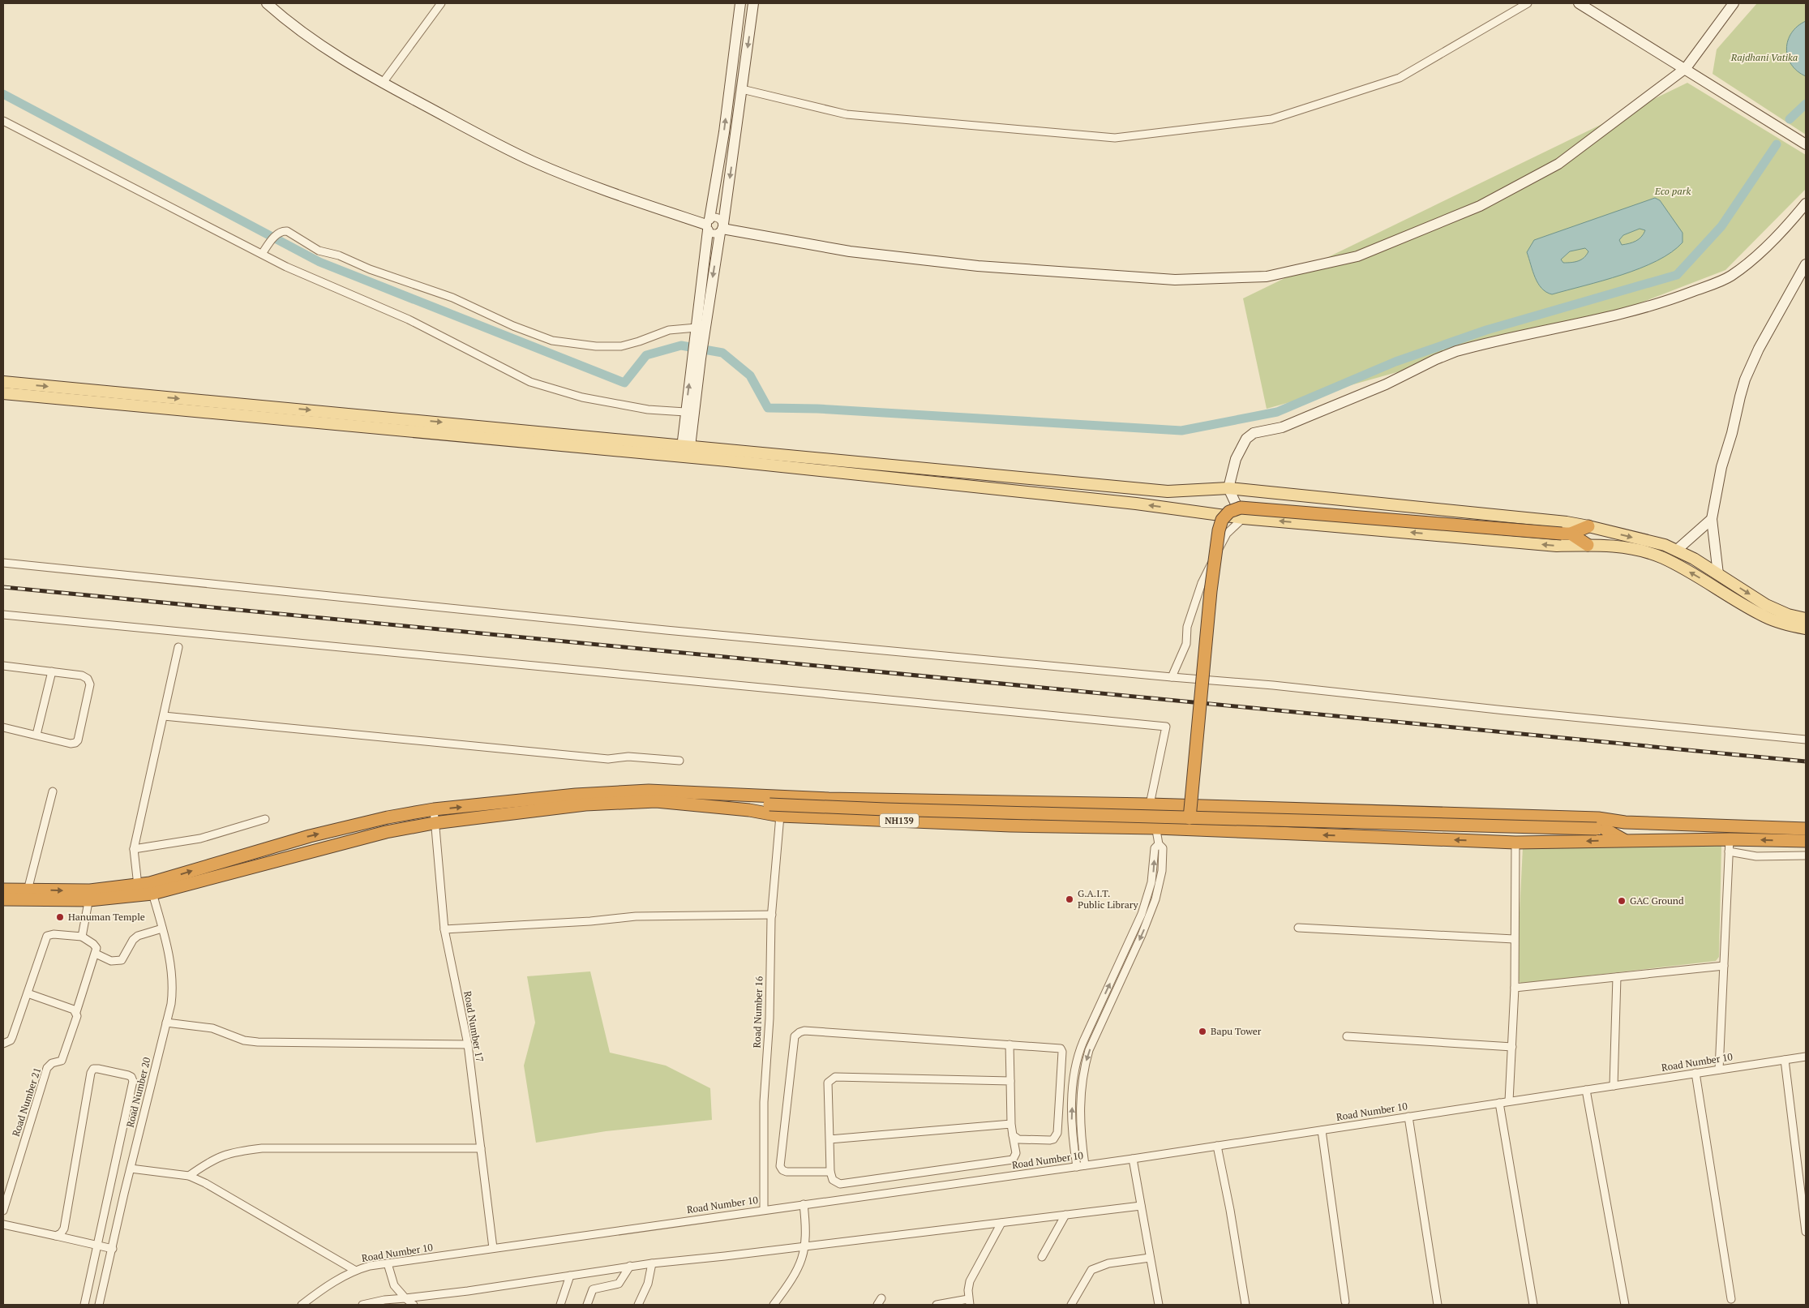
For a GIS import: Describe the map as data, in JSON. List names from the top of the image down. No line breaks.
{"streets":{"highway":["NH139"],"street":["Road Number 16","Road Number 17","Road Number 10","Road Number 20","Road Number 21"]},"crossings":[["NH139","Road Number 16"],["NH139","Road Number 17"],["NH139","Road Number 20"],["Road Number 16","Road Number 10"],["Road Number 17","Road Number 10"]],"parks":["Rajdhani Vatika","Eco park"],"places":["G.A.I.T. Public Library","GAC Ground","Hanuman Temple","Bapu Tower"]}
